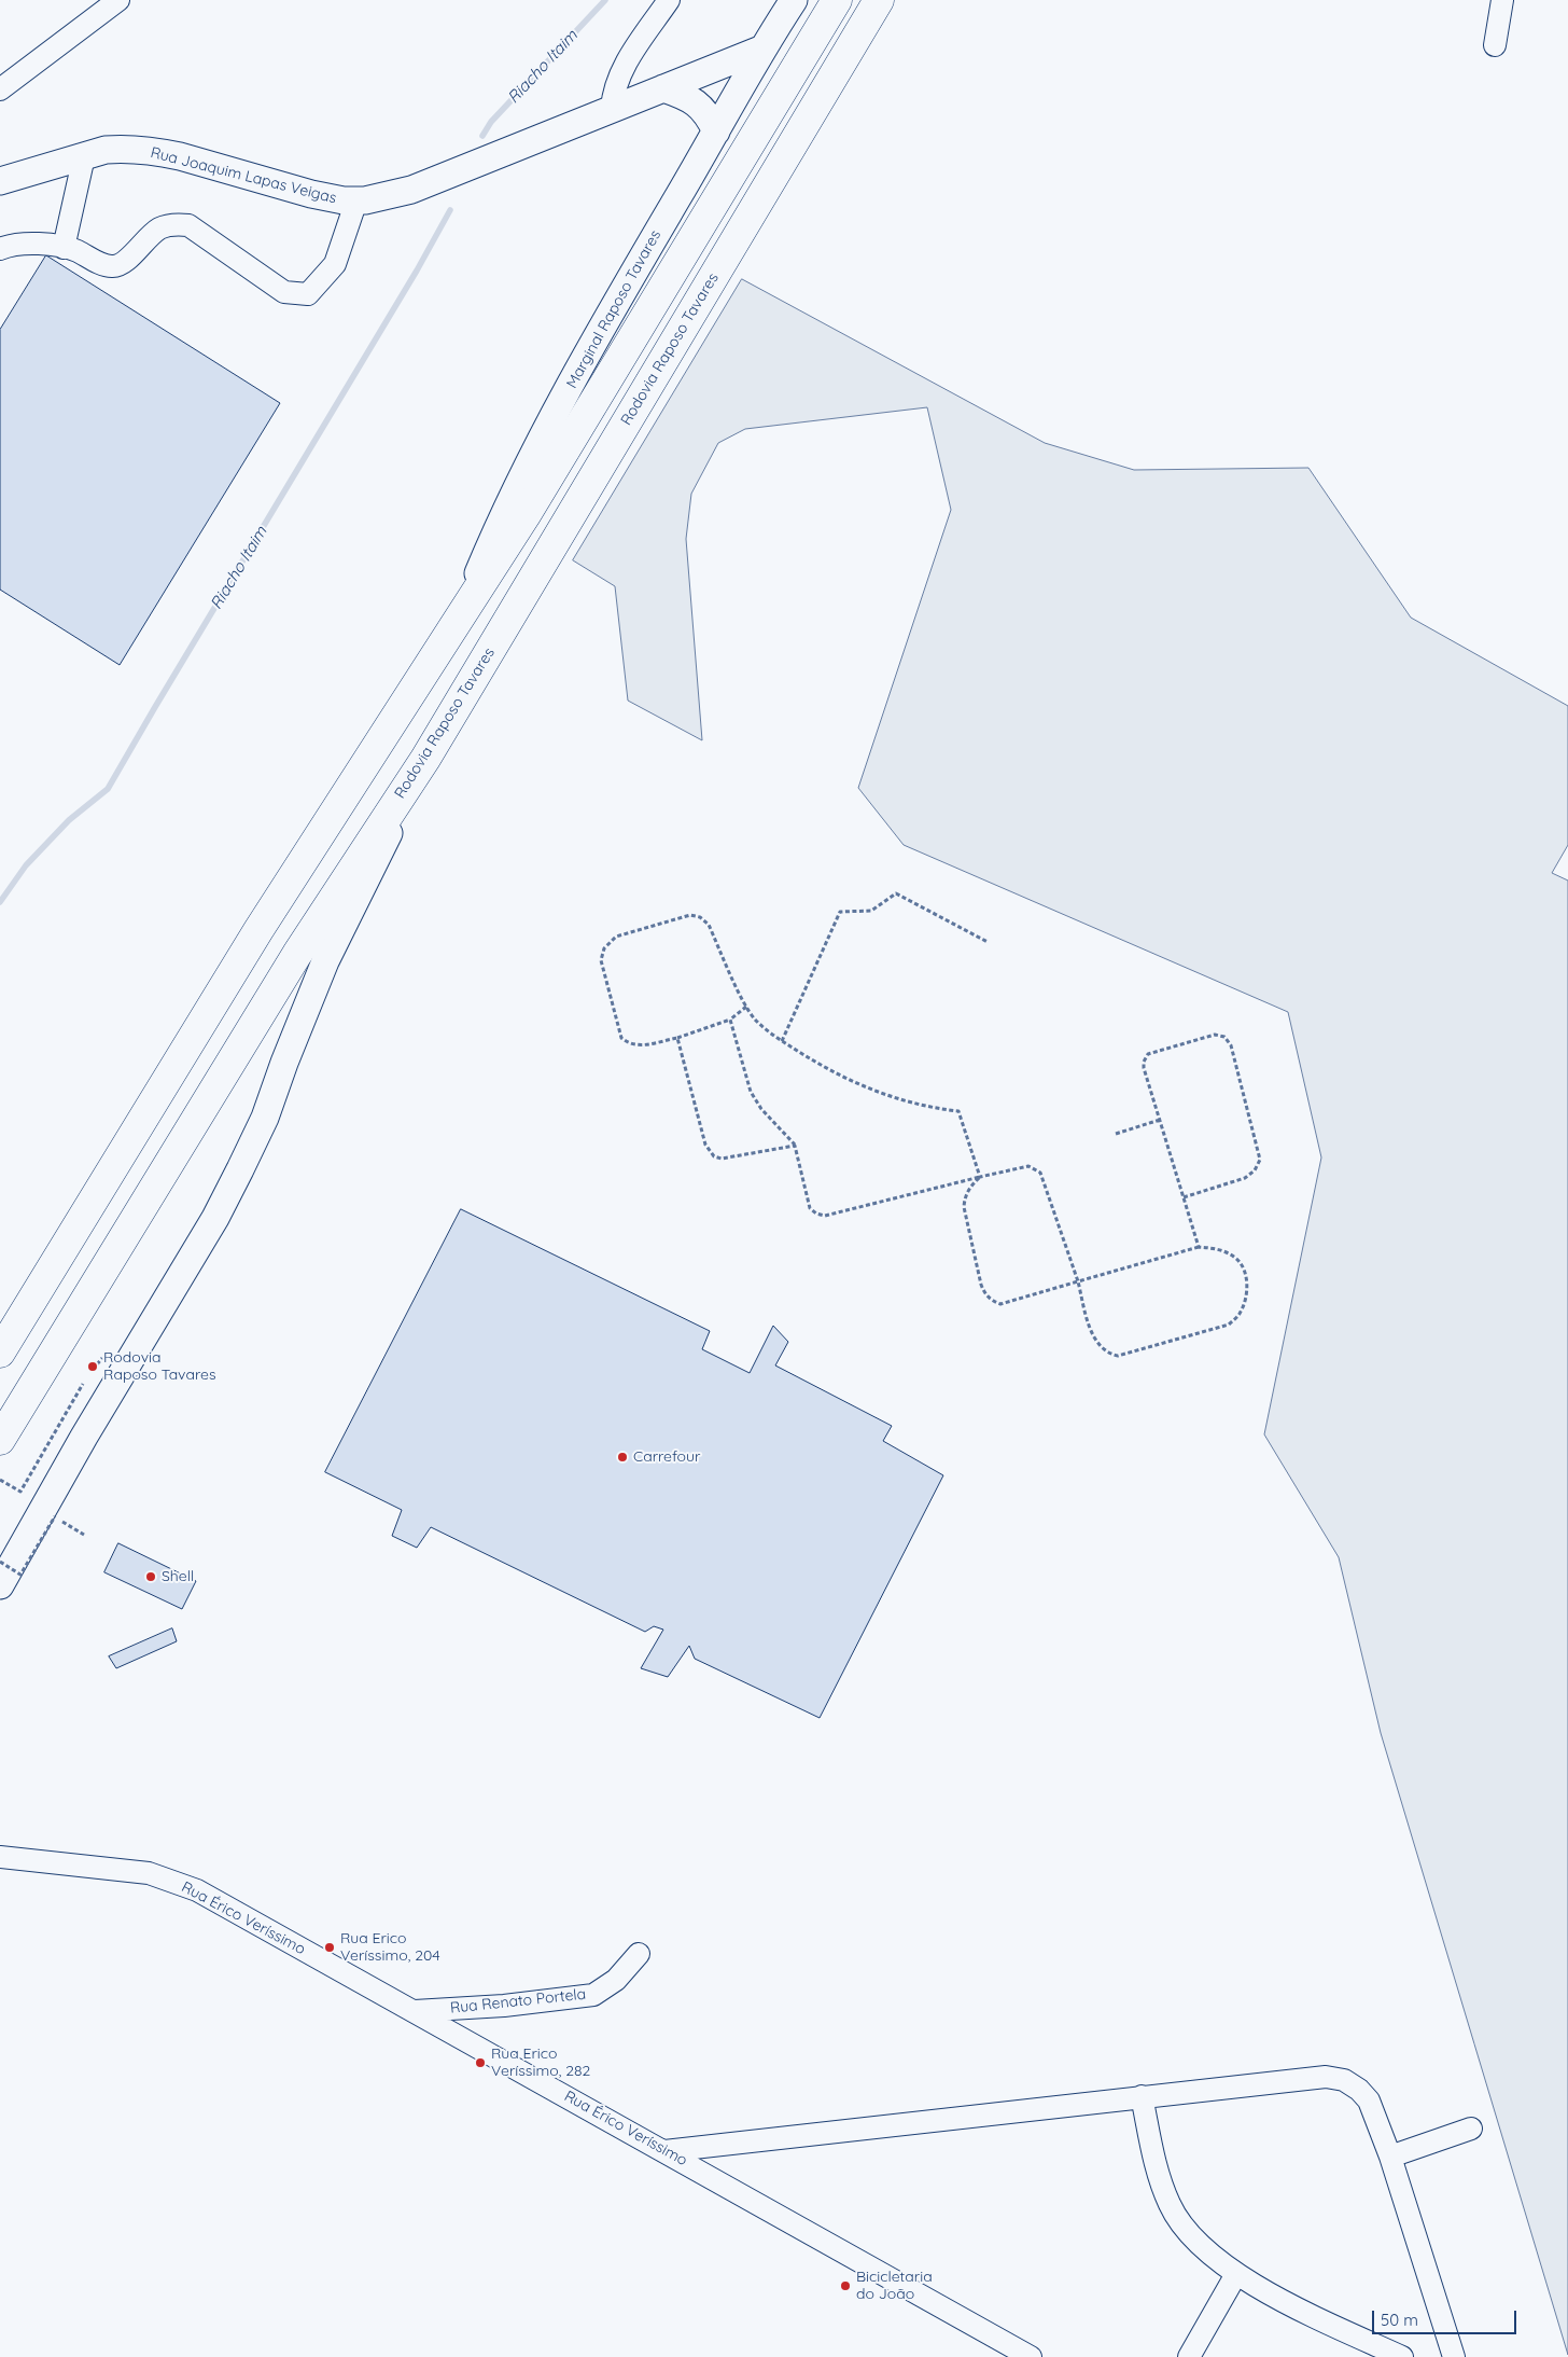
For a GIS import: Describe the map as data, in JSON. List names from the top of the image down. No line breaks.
{"streets":{"highway":["Rodovia Raposo Tavares"],"main road":["Rua Joaquim Lapas Veigas","Marginal Raposo Tavares"],"street":["Rua Érico Veríssimo","Rua Renato Portela"]},"crossings":[["Rua Joaquim Lapas Veigas","Marginal Raposo Tavares"],["Rua Érico Veríssimo","Rua Renato Portela"]],"water":["Riacho Itaim"],"places":["Rodovia Raposo Tavares","Carrefour","Shell","Rua Erico Veríssimo, 204","Rua Erico Veríssimo, 282","Bicicletaria do João"],"scale_bar":"50 m"}
